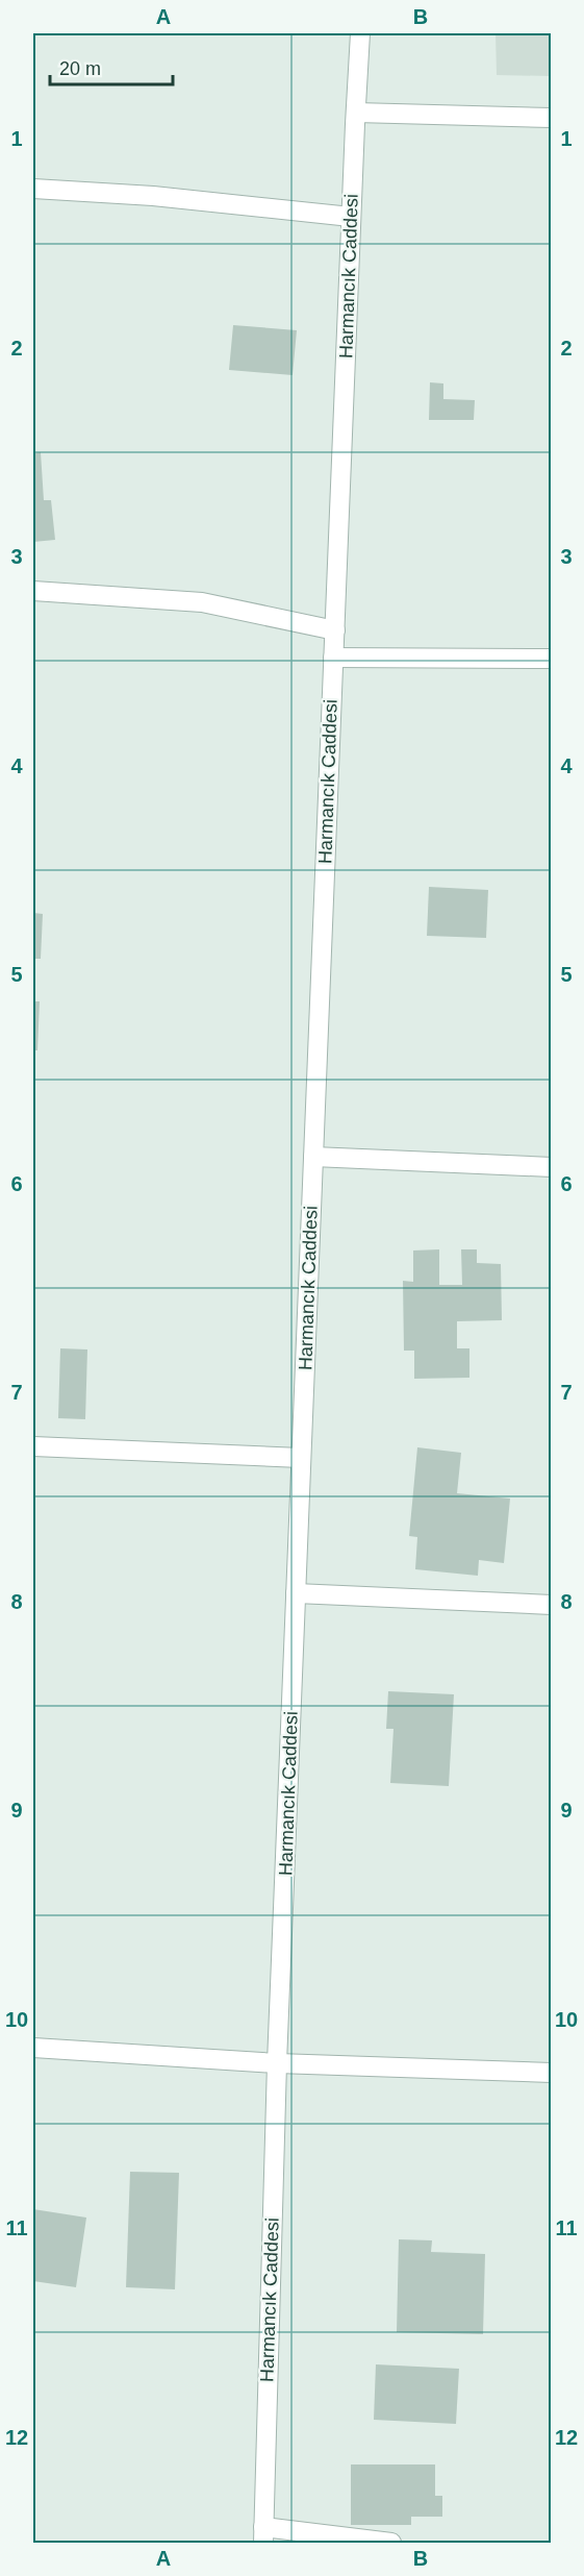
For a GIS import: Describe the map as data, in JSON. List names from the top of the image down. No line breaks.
{"streets":{"street":["Harmancık Caddesi"]},"scale_bar":"20 m","grid":{"columns":["A","B"],"rows":["1","2","3","4","5","6","7","8","9","10","11","12"]}}
